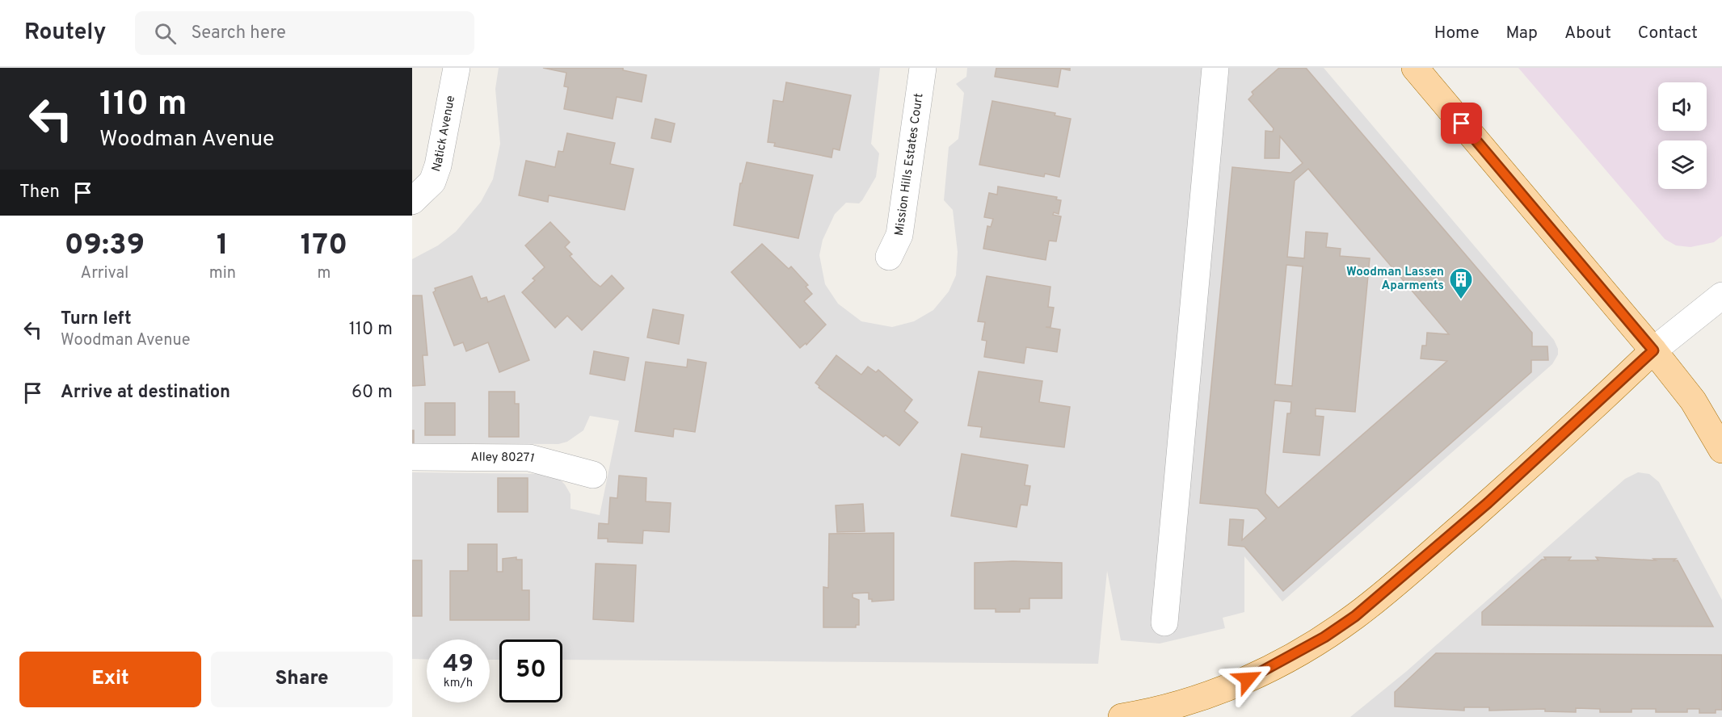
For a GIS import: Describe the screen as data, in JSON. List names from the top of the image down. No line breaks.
{"streets":{"street":["Natick Avenue","Mission Hills Estates Court","Alley 80271"]},"places":{"building":["Woodman Lassen Aparments"]},"page":{"header":"Routely","search":"Search here","nav":["Home","Map","About","Contact"],"turn":["110 m","Woodman Avenue"],"then":"Then","eta":["09:39","Arrival","1","min","170","m"],"list":[{"name":"Turn left","note":"Woodman Avenue","value":"110 m"},{"name":"Arrive at destination","value":"60 m"}],"speed":"49 km/h","limit":"50","buttons":["Exit","Share"]}}
